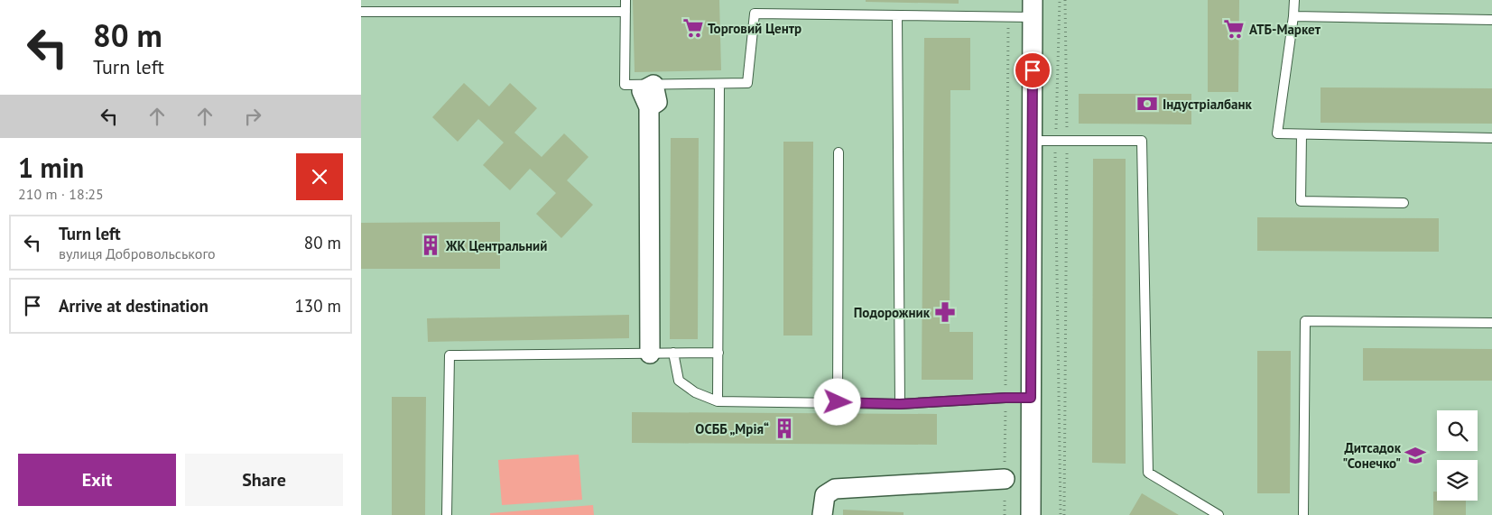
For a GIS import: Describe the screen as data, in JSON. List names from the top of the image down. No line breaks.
{"places":{"supermarket":["Торговий Центр","АТБ-Маркет"],"bank":["Індустріалбанк"],"building":["ЖК Центральний","ОСББ „Мрія“"],"pharmacy":["Подорожник"],"school or university":["Дитсадок \"Сонечко\""]},"page":{"turn":["80 m","Turn left"],"heading":["1 min","210 m · 18:25"],"list":[{"name":"Turn left","note":"вулиця Добровольського","value":"80 m"},{"name":"Arrive at destination","value":"130 m"}],"buttons":["Exit","Share"]}}
